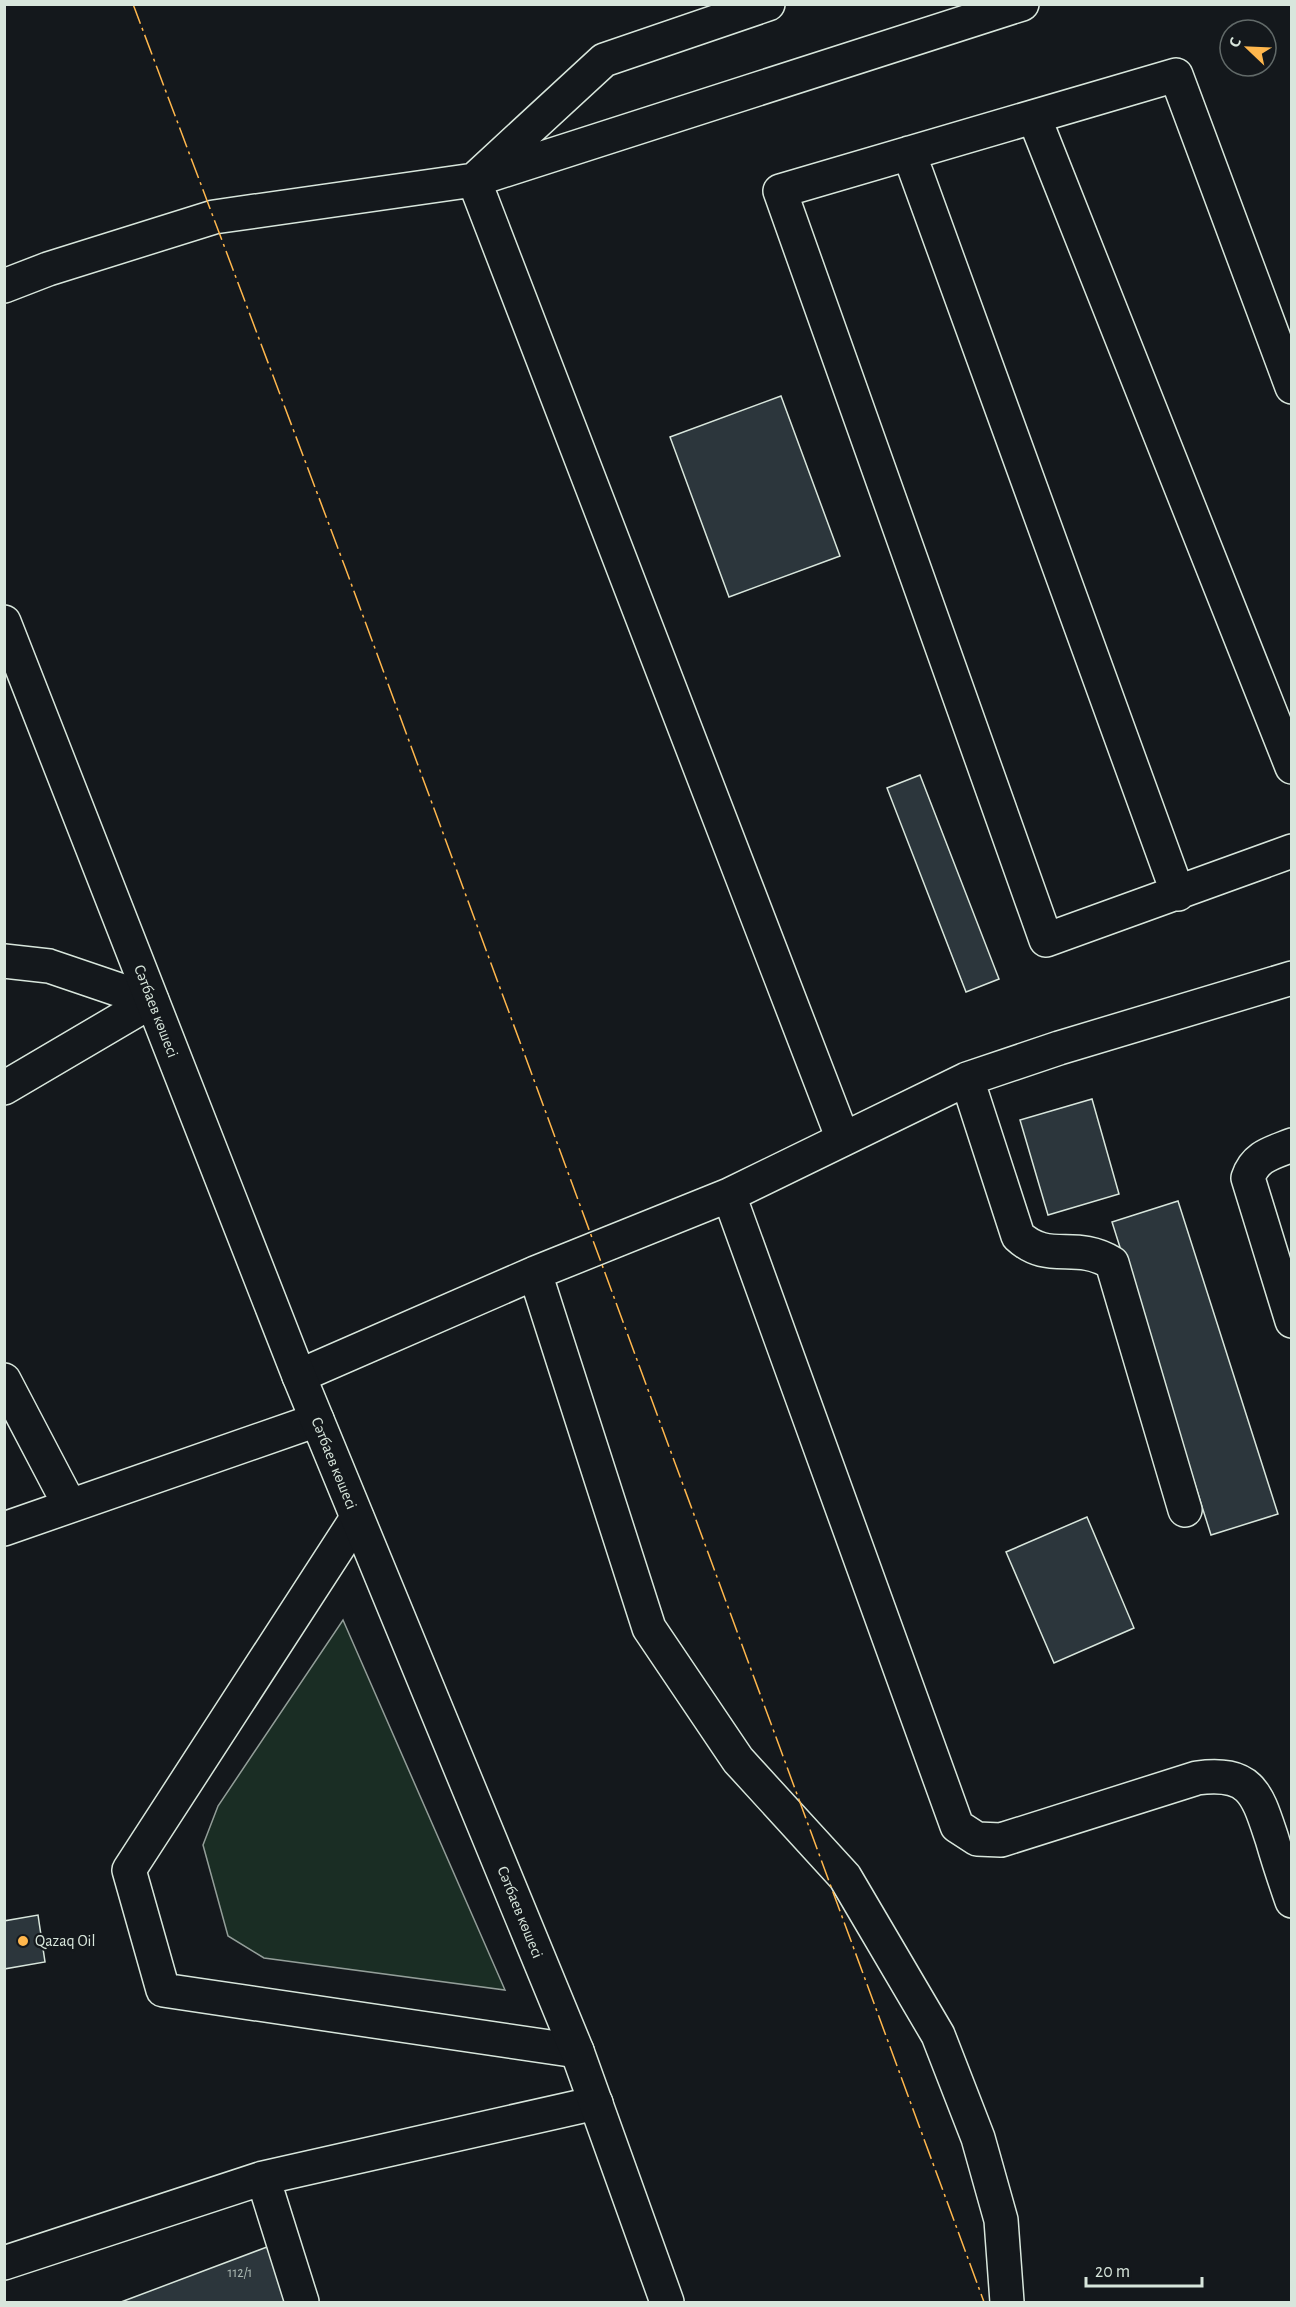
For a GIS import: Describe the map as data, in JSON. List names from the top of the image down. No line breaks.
{"streets":{"main road":["Сәтбаев көшесі"]},"places":["Qazaq Oil"],"house_numbers":["112/1"],"scale_bar":"20 m","north":"top left"}
